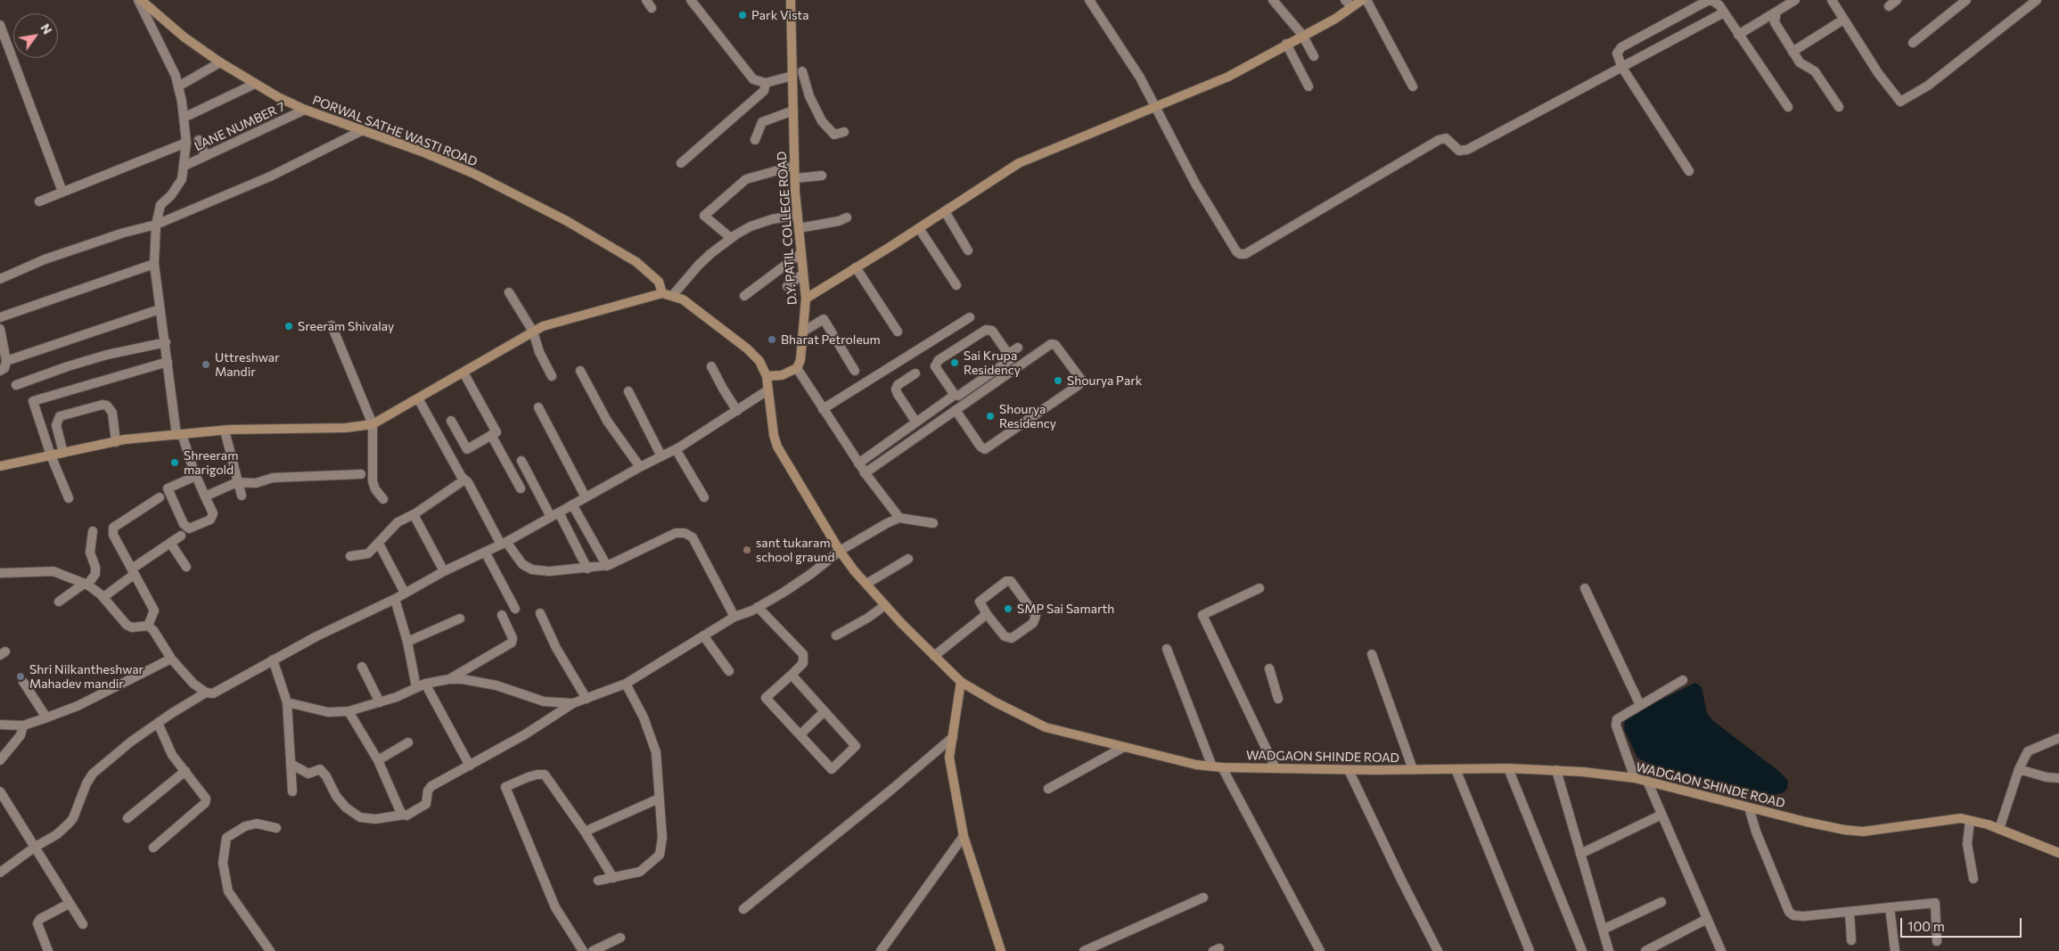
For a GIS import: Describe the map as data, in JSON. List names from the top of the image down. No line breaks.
{"streets":{"street":["LANE NUMBER 7","PORWAL SATHE WASTI ROAD","D.Y. PATIL COLLEGE ROAD","WADGAON SHINDE ROAD"]},"crossings":[["LANE NUMBER 7","PORWAL SATHE WASTI ROAD"]],"places":["Park Vista","Sreeram Shivalay","Bharat Petroleum","Sai Krupa Residency","Uttreshwar Mandir","Shourya Park","Shourya Residency","Shreeram marigold","sant tukaram school graund","SMP Sai Samarth","Shri Nilkantheshwar Mahadev mandir"],"scale_bar":"100 m","north":"top right"}
